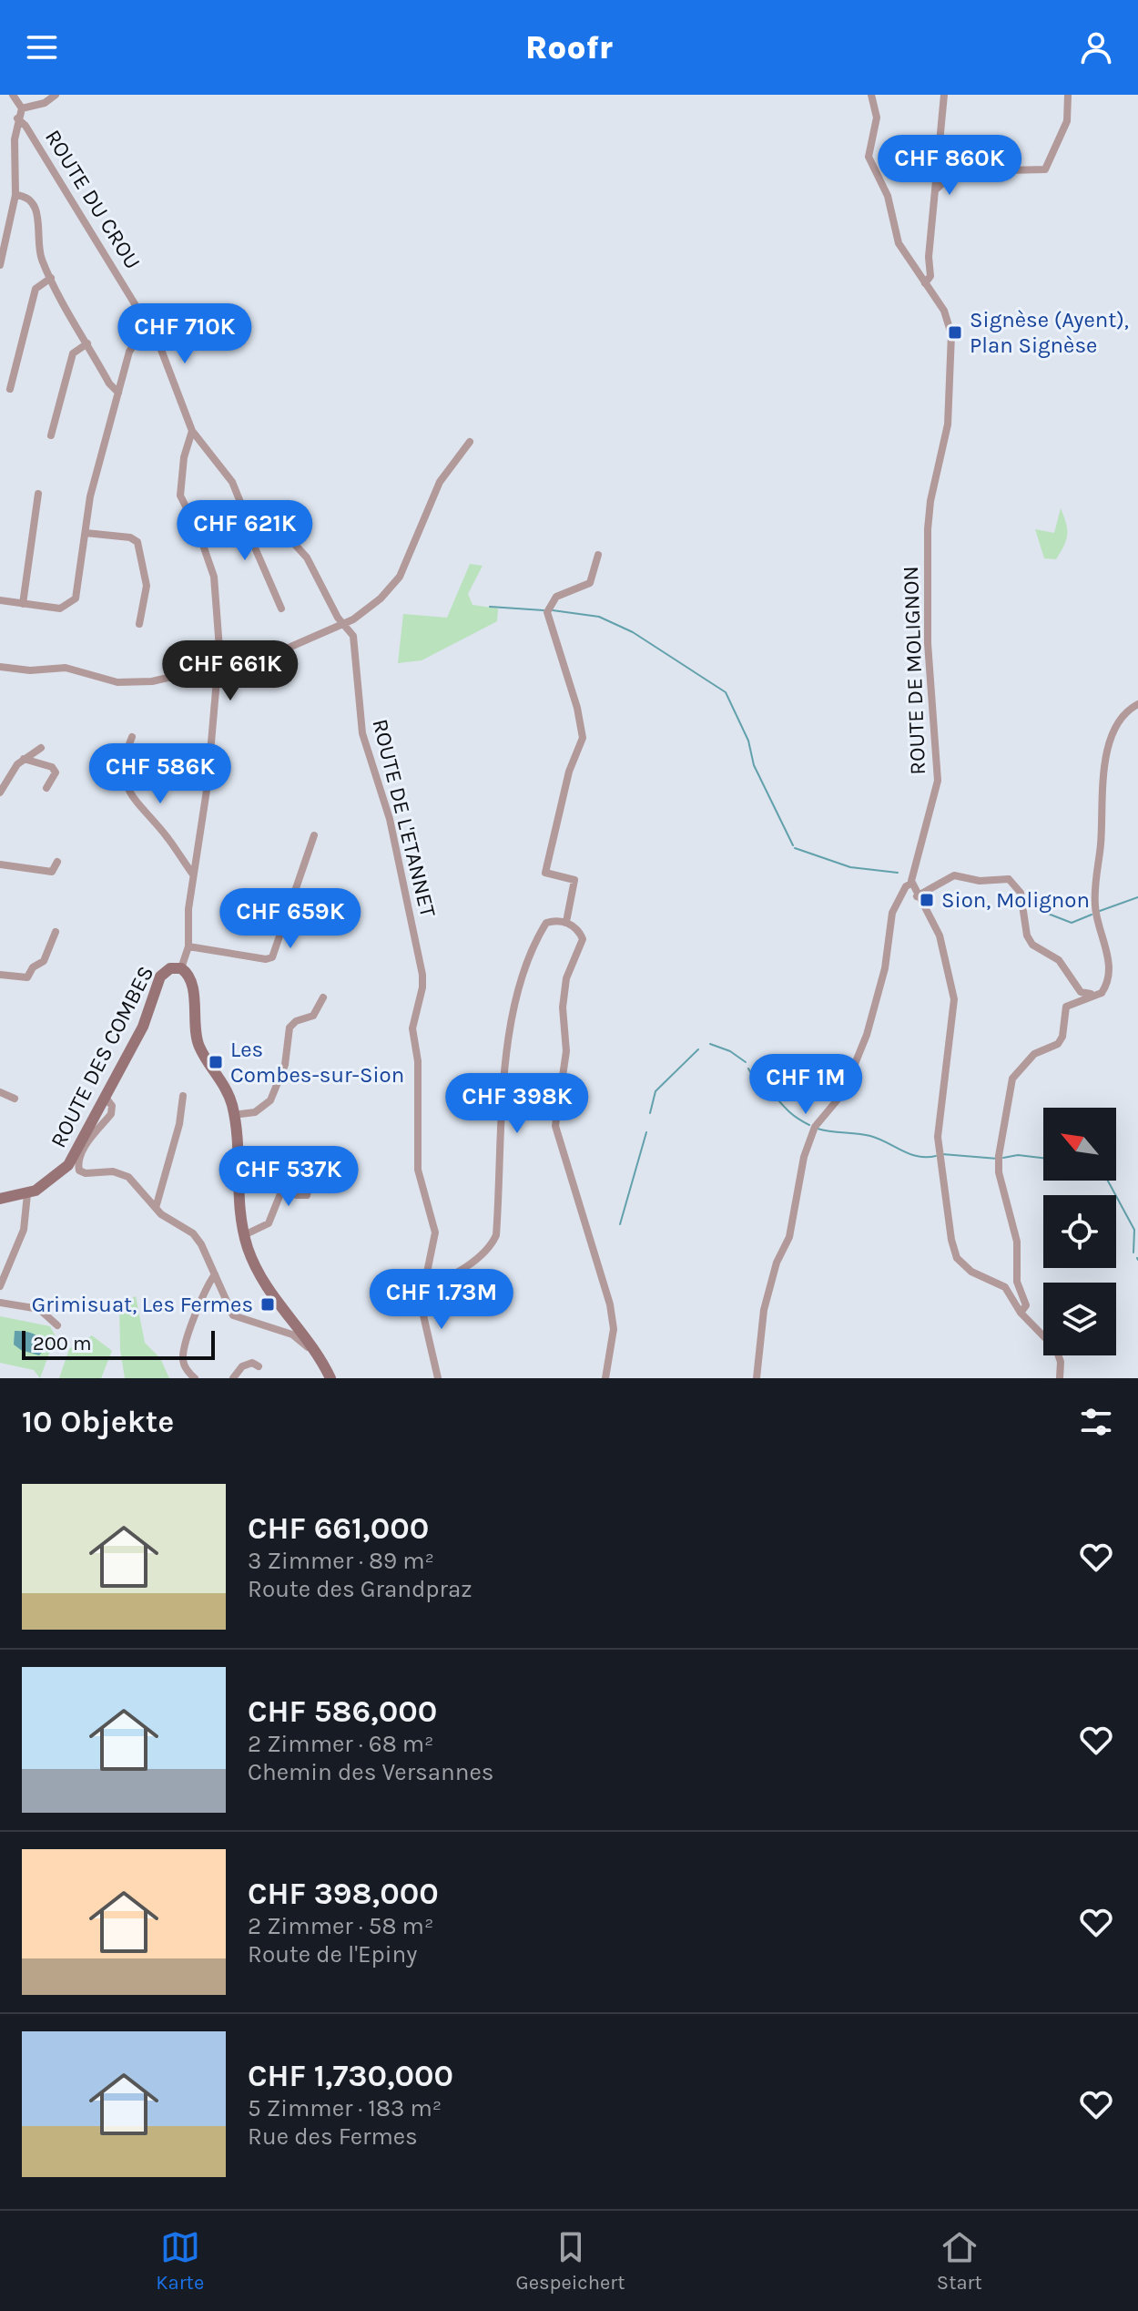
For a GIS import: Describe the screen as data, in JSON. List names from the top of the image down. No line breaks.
{"streets":{"street":["ROUTE DU CROU","ROUTE DE MOLIGNON","ROUTE DE L'ETANNET","ROUTE DES COMBES"]},"places":{"transit":["Signèse (Ayent), Plan Signèse","Sion, Molignon","Les Combes-sur-Sion","Grimisuat, Les Fermes"]},"scale_bar":"200 m","north":"top left","page":{"header":"Roofr","price":["CHF 860K","CHF 710K","CHF 621K","CHF 661K","CHF 586K","CHF 659K","CHF 1M","CHF 398K","CHF 537K","CHF 1.73M"],"scale":"200 m","heading":"10 Objekte","list":[{"name":"CHF 661,000","note":"3 Zimmer · 89 m² · Route des Grandpraz"},{"name":"CHF 586,000","note":"2 Zimmer · 68 m² · Chemin des Versannes"},{"name":"CHF 398,000","note":"2 Zimmer · 58 m² · Route de l'Epiny"},{"name":"CHF 1,730,000","note":"5 Zimmer · 183 m² · Rue des Fermes"}],"tabs":["Karte","Gespeichert","Start"]}}
